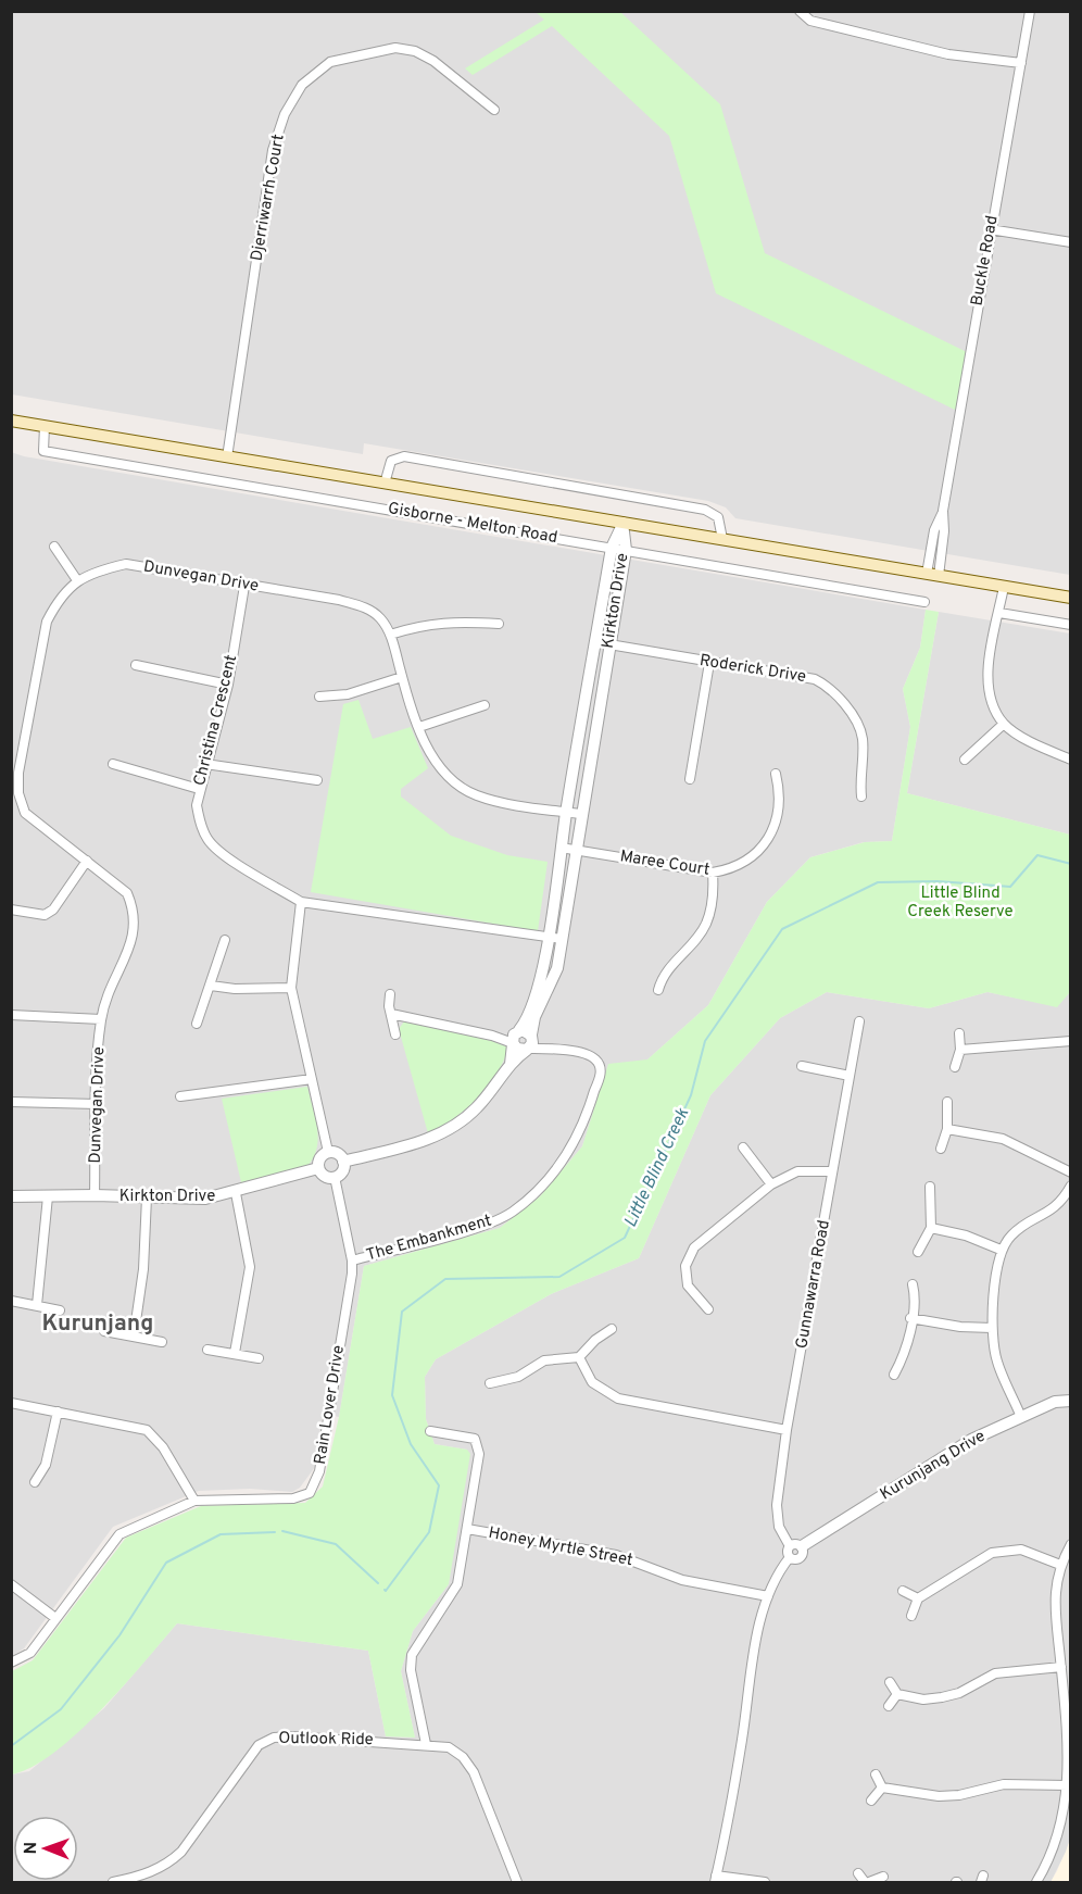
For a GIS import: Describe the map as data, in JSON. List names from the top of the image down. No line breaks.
{"streets":{"main road":["Gisborne - Melton Road"],"street":["Djerriwarrh Court","Buckle Road","Dunvegan Drive","Kirkton Drive","Roderick Drive","Christina Crescent","Maree Court","The Embankment","Gunnawarra Road","Rain Lover Drive","Kurunjang Drive","Honey Myrtle Street","Outlook Ride"]},"crossings":[["Djerriwarrh Court","Gisborne - Melton Road"],["Buckle Road","Gisborne - Melton Road"],["Gisborne - Melton Road","Kirkton Drive"],["Dunvegan Drive","Kirkton Drive"],["Dunvegan Drive","Christina Crescent"],["Kirkton Drive","Roderick Drive"],["Kirkton Drive","Maree Court"],["Kirkton Drive","The Embankment"],["The Embankment","Rain Lover Drive"],["Gunnawarra Road","Kurunjang Drive"]],"districts":["Kurunjang"],"water":["Little Blind Creek"],"parks":["Little Blind Creek Reserve"],"north":"left"}
